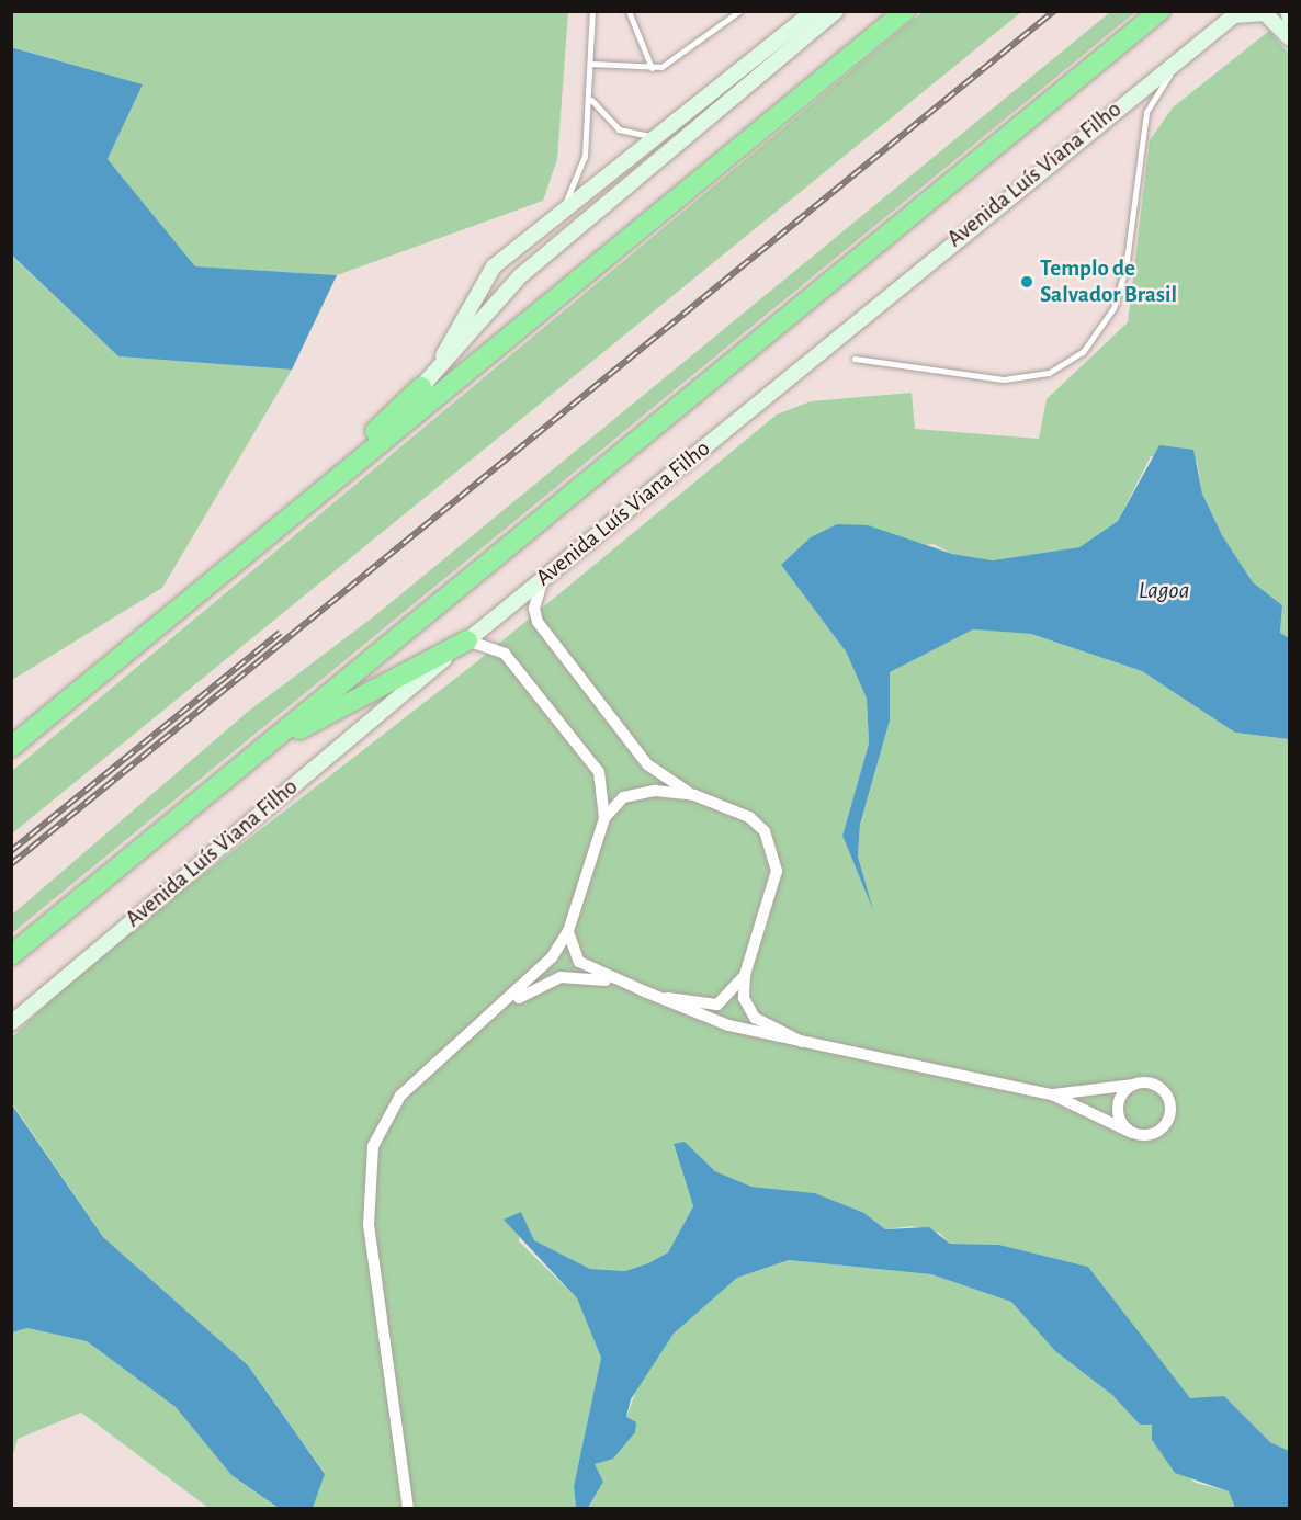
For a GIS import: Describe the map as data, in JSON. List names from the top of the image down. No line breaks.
{"streets":{"highway":["Avenida Luís Viana Filho"]},"water":["Lagoa"],"places":["Templo de Salvador Brasil"]}
